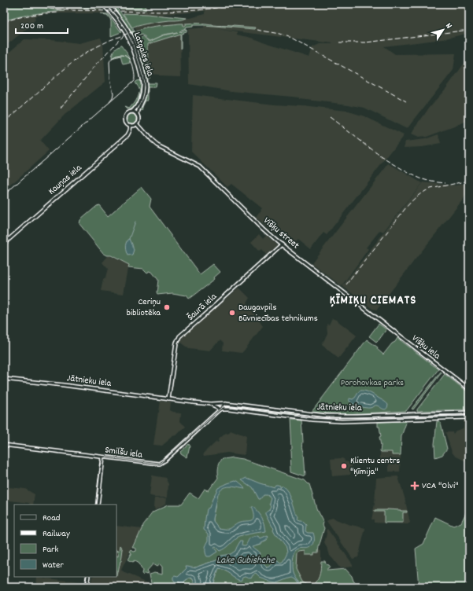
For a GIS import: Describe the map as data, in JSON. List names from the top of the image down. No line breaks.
{"streets":{"street":["Latgales iela","Kauņas iela","Višķu street","Šaurā iela","Jātnieku iela","Smilšu iela"]},"crossings":[["Latgales iela","Kauņas iela"],["Latgales iela","Višķu street"],["Kauņas iela","Višķu street"],["Višķu street","Šaurā iela"],["Šaurā iela","Jātnieku iela"],["Jātnieku iela","Smilšu iela"]],"districts":["ĶĪMIĶU CIEMATS"],"water":["Lake Gubishche"],"parks":["Porohovkas parks"],"places":{"other":["Ceriņu bibliotēka","Daugavpils Būvniecības tehnikums","Klientu centrs \"Ķīmija\""],"health":["VCA \"Olvi\""]},"legend":["Road","Railway","Park","Water"],"scale_bar":"200 m","north":"top right"}
